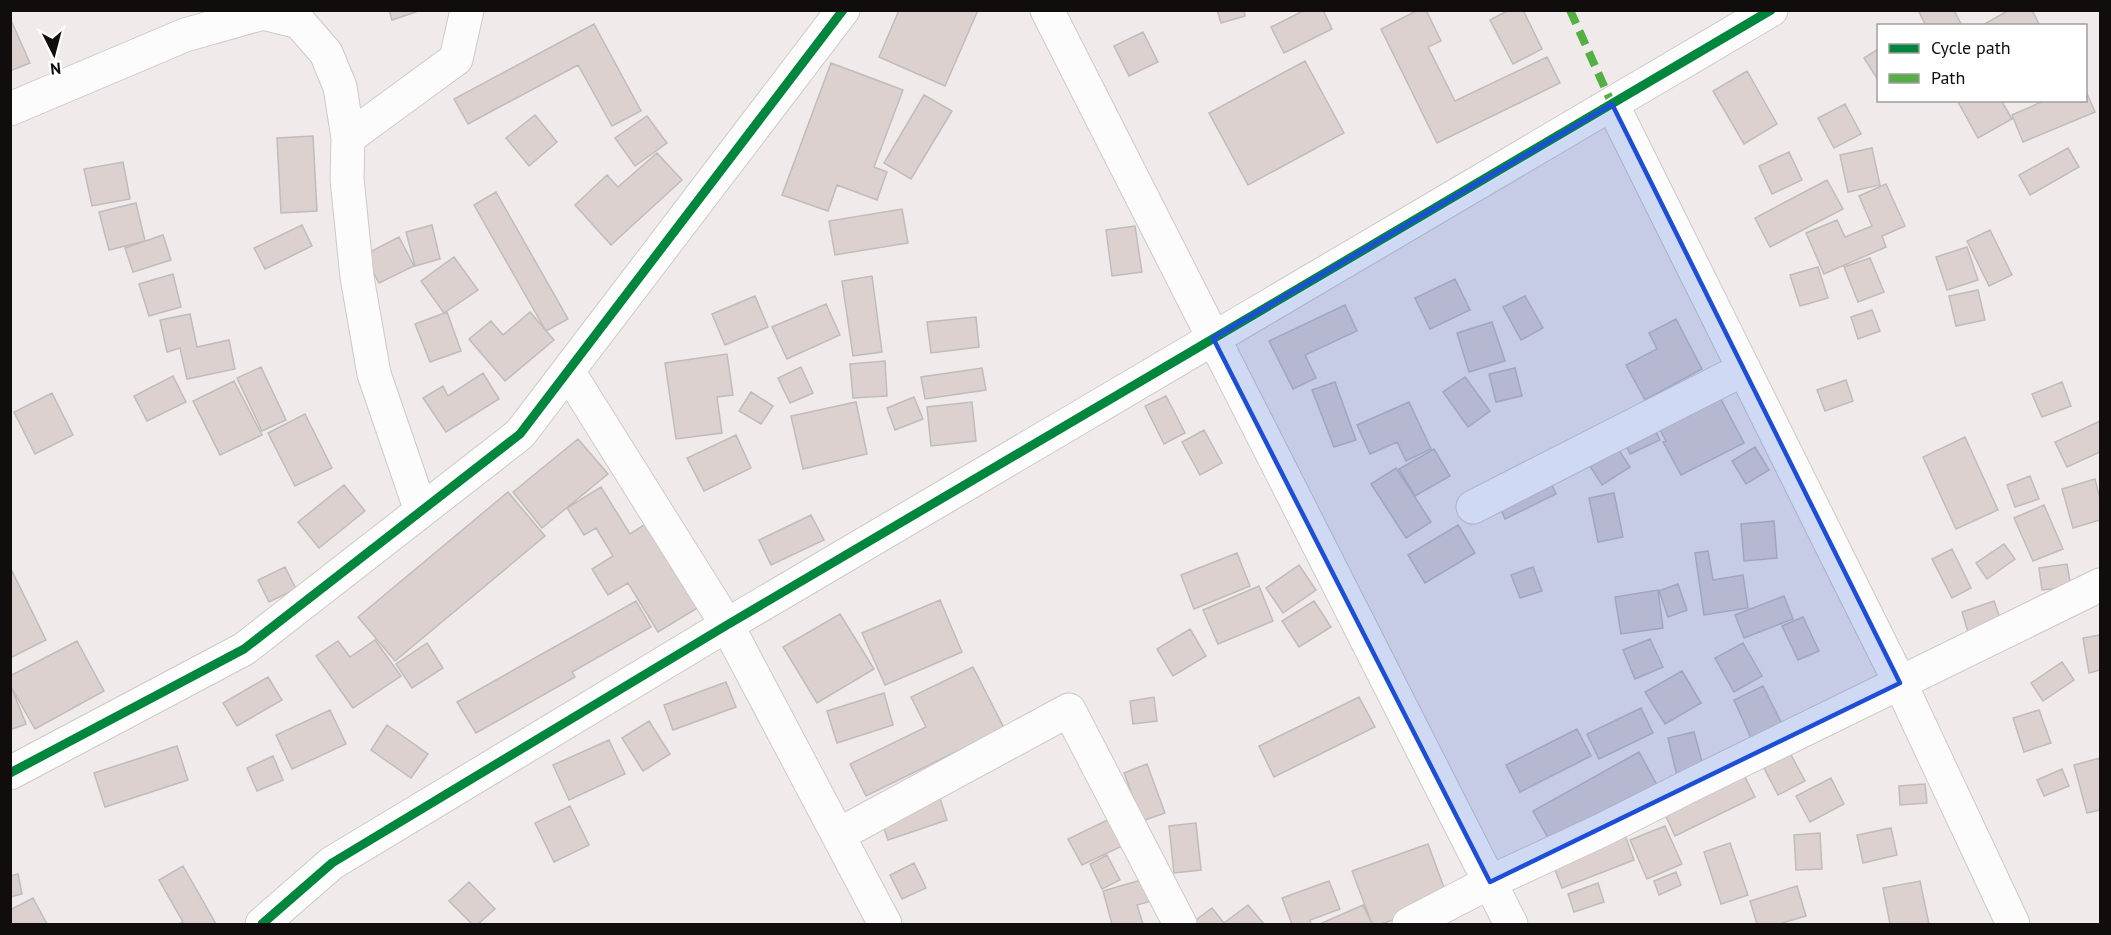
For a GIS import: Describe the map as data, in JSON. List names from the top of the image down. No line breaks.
{"legend":["Cycle path","Path"],"north":"bottom"}
